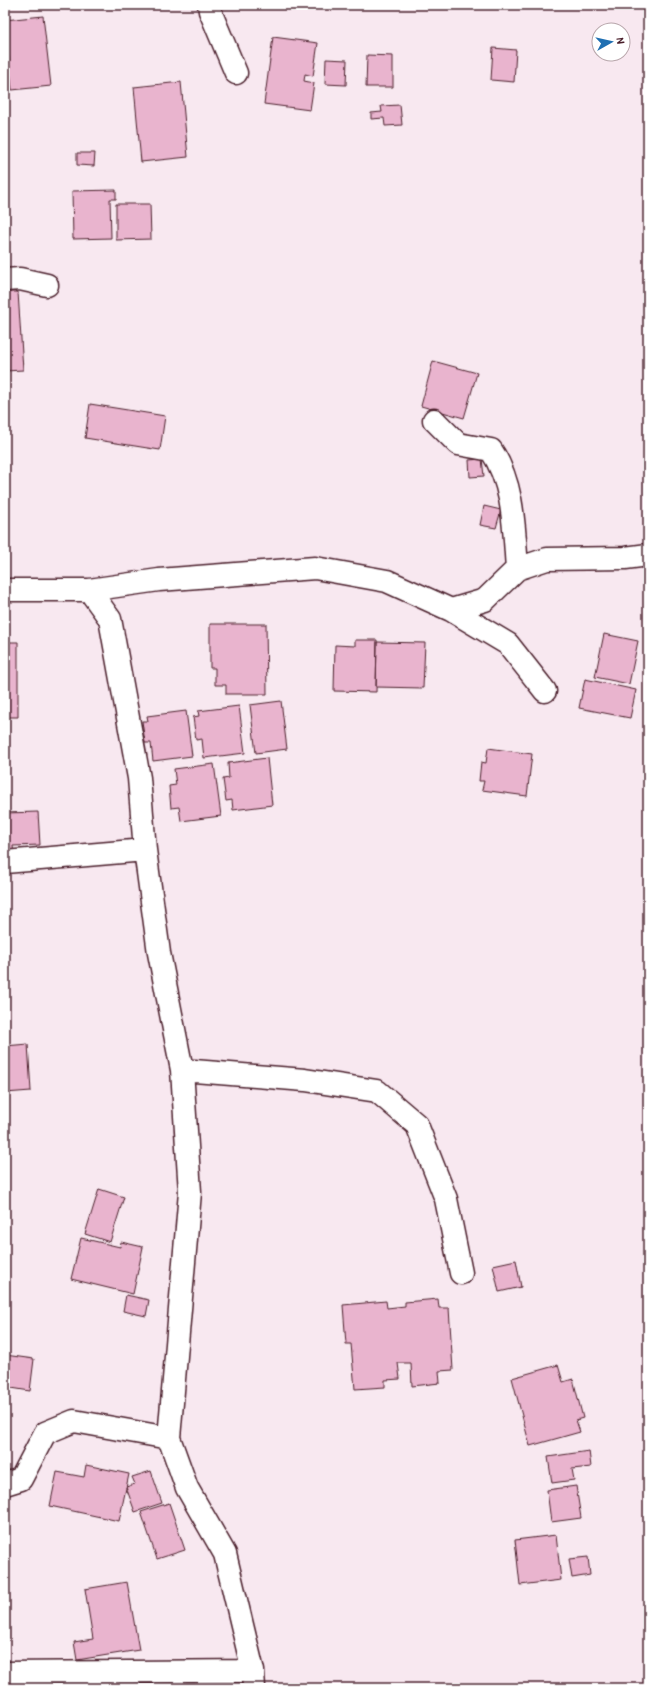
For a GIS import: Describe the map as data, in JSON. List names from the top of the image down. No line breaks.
{"north":"right"}
